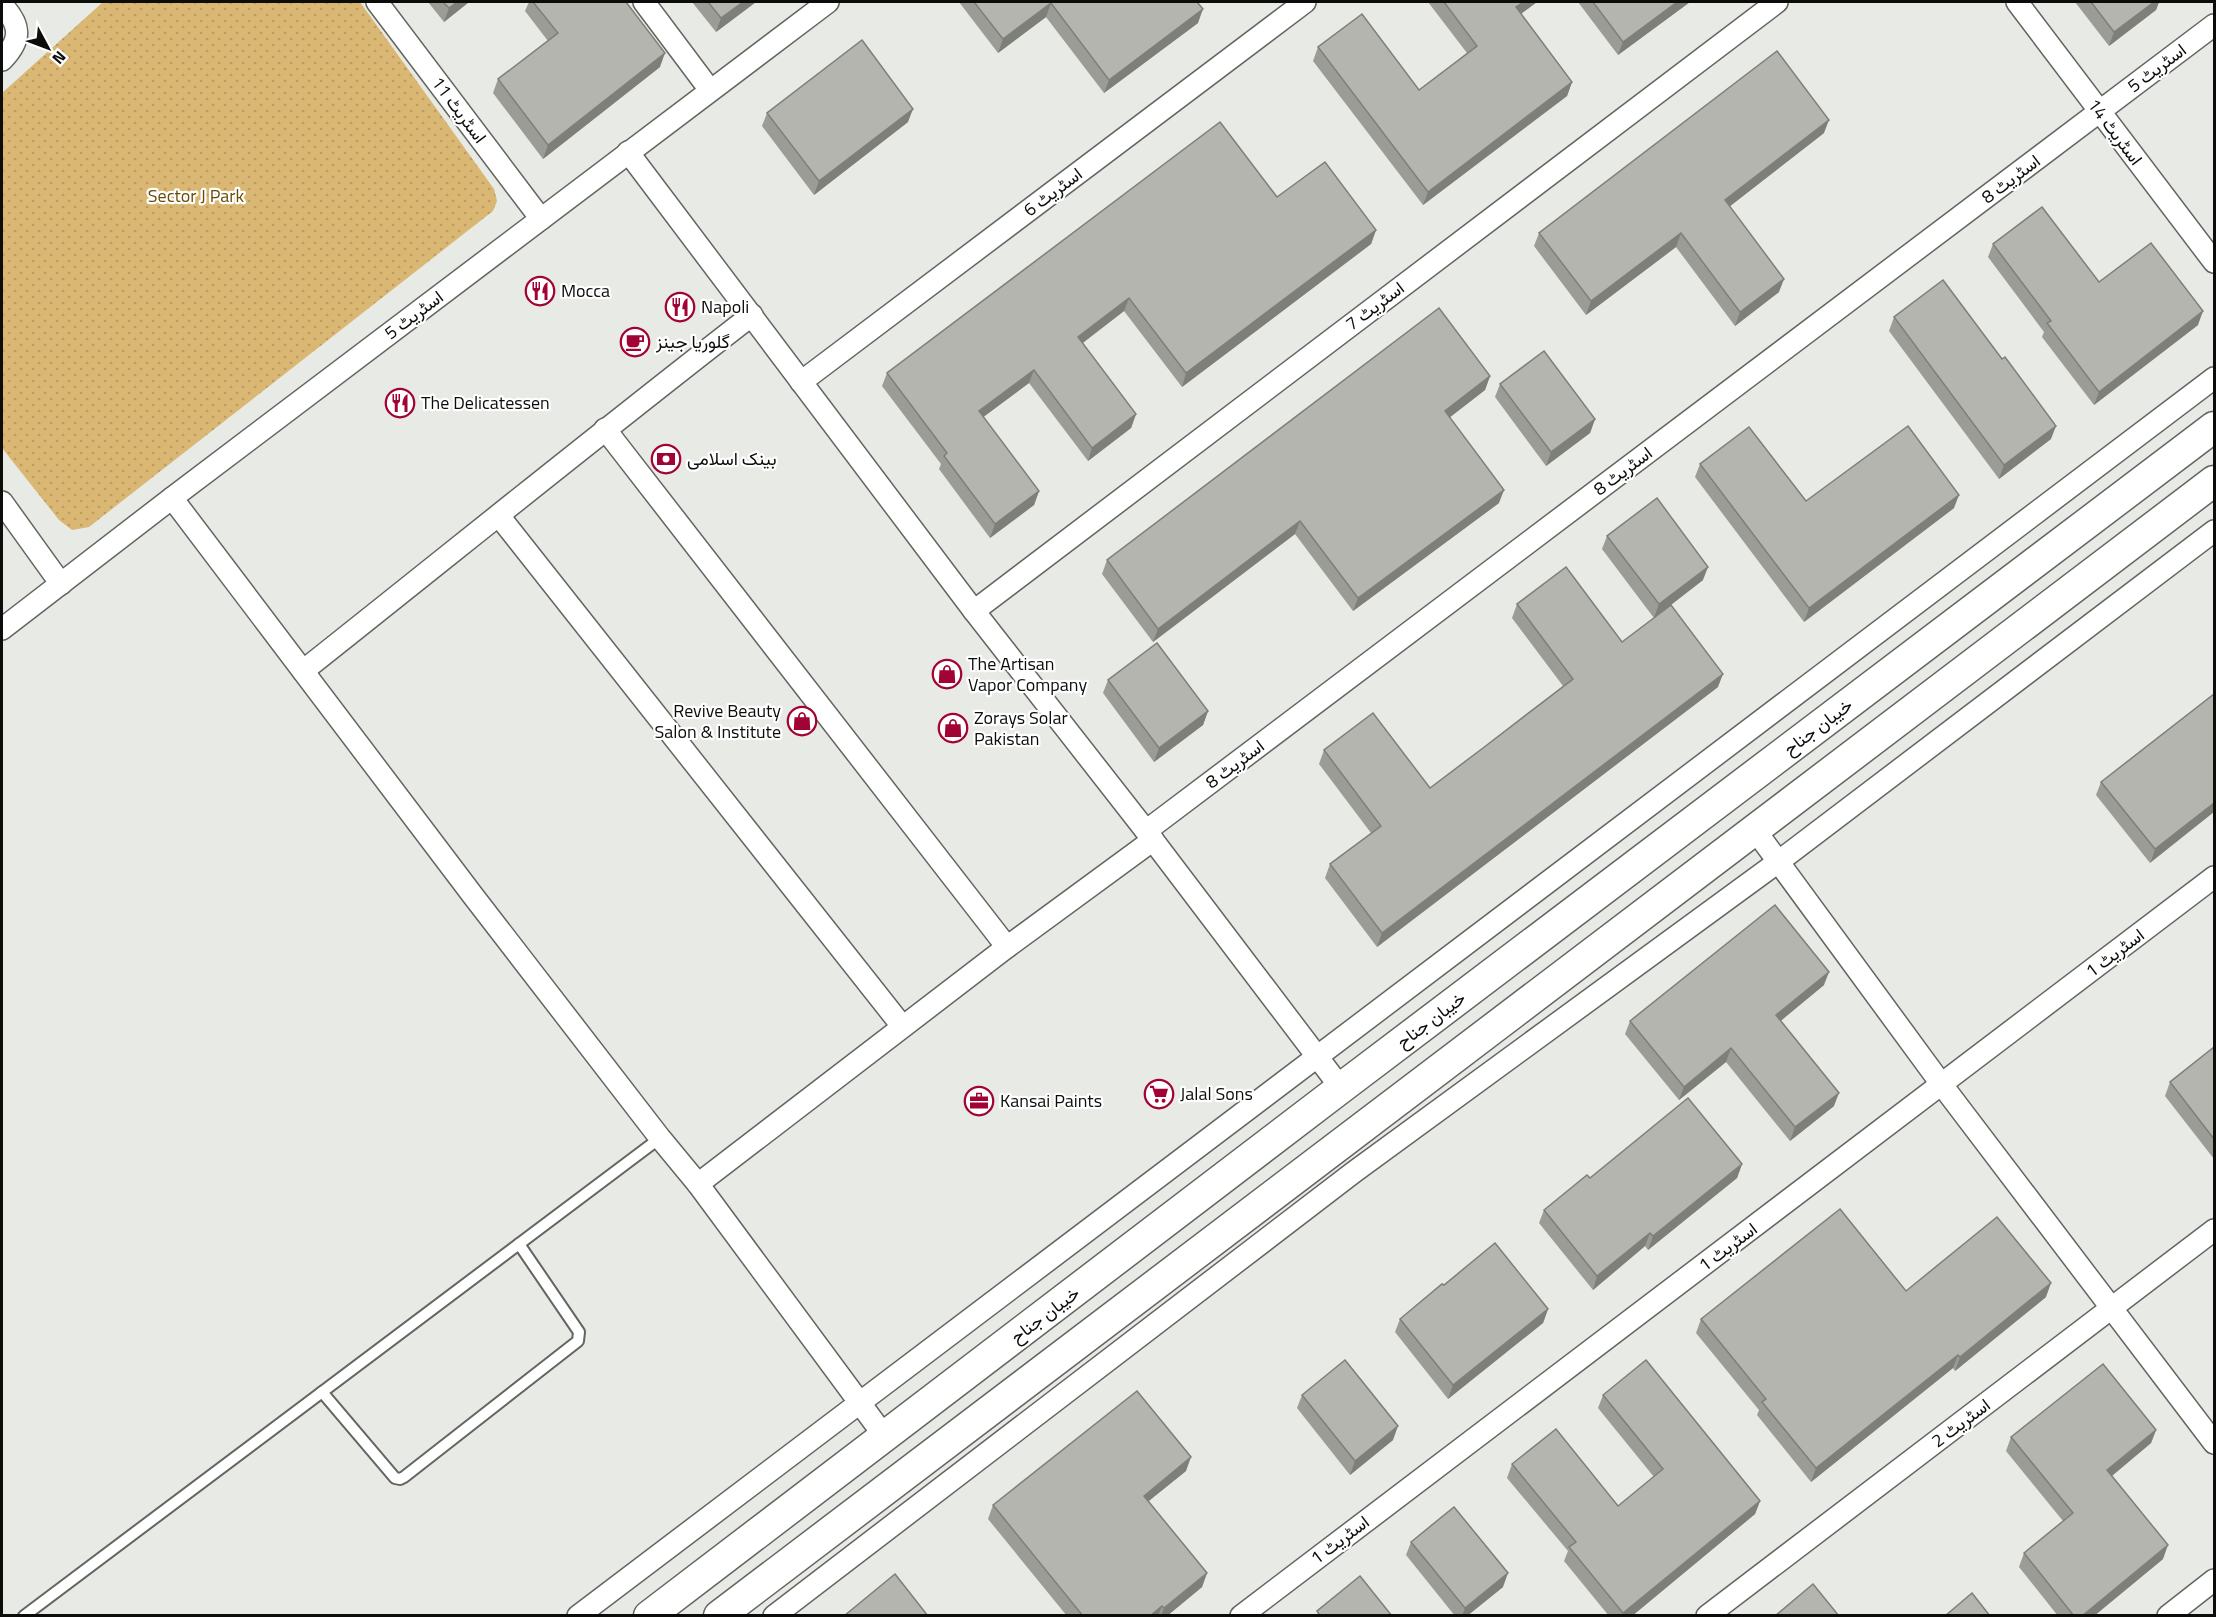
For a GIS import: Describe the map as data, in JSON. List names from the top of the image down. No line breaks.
{"streets":{"main road":["خیبان جناح"],"street":["اسٹریٹ 5","اسٹریٹ 11","اسٹریٹ 14","اسٹریٹ 8","اسٹریٹ 6","اسٹریٹ 7","اسٹریٹ 1","اسٹریٹ 2"]},"crossings":[["اسٹریٹ 5","اسٹریٹ 11"],["اسٹریٹ 5","اسٹریٹ 14"],["اسٹریٹ 5","اسٹریٹ 8"],["اسٹریٹ 14","اسٹریٹ 8"]],"parks":["Sector J Park"],"places":{"restaurant":["Mocca","Napoli","The Delicatessen"],"cafe":["گلوریا جینز"],"bank":["بینک اسلامی"],"shop":["The Artisan Vapor Company","Revive Beauty Salon & Institute","Zorays Solar Pakistan"],"supermarket":["Jalal Sons"],"office":["Kansai Paints"]},"north":"bottom right"}
